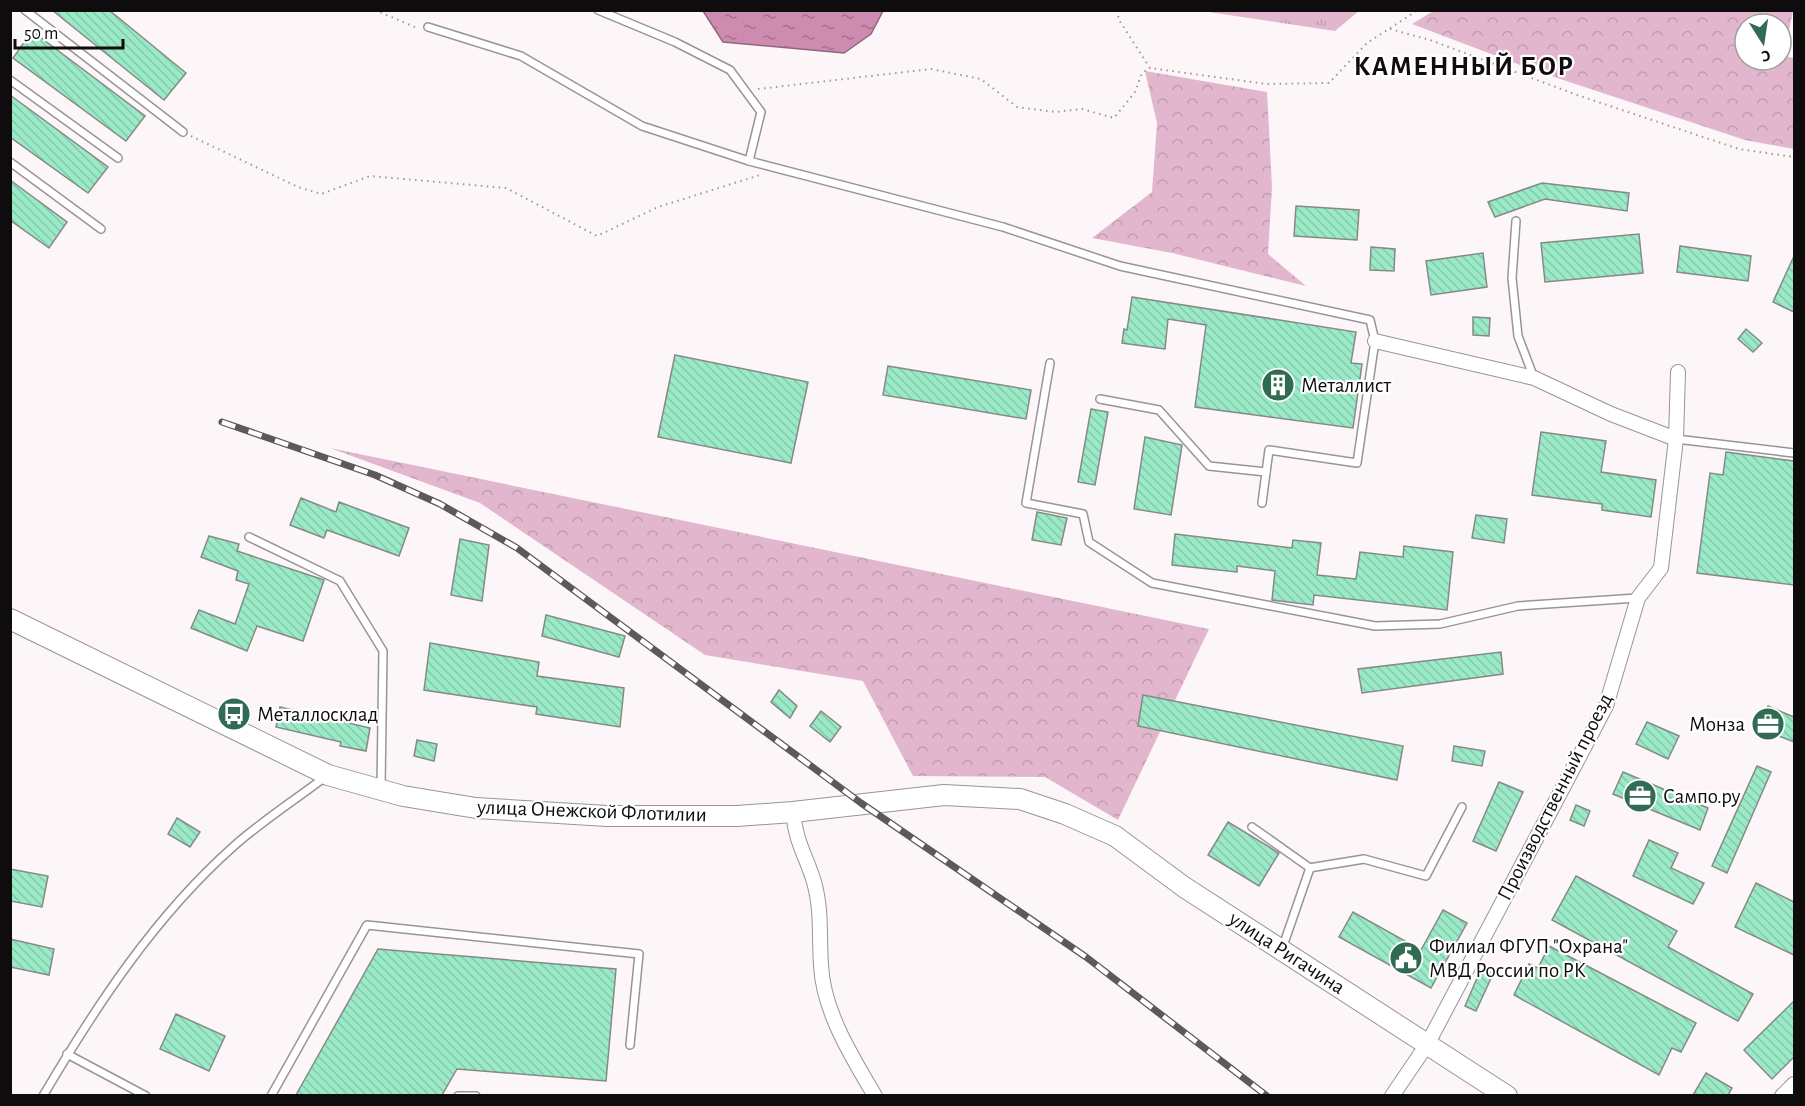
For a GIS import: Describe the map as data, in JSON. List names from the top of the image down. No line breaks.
{"streets":{"main road":["улица Ригачина"],"street":["Производственный проезд"]},"crossings":[["Производственный проезд","улица Ригачина"]],"districts":["КАМЕННЫЙ БОР"],"places":{"building":["Металлист"],"bus stop":["Металлосклад"],"office":["Монза","Сампо.ру"],"public building":["Филиал ФГУП \"Охрана\" МВД России по РК"]},"scale_bar":"50 m","north":"bottom"}
